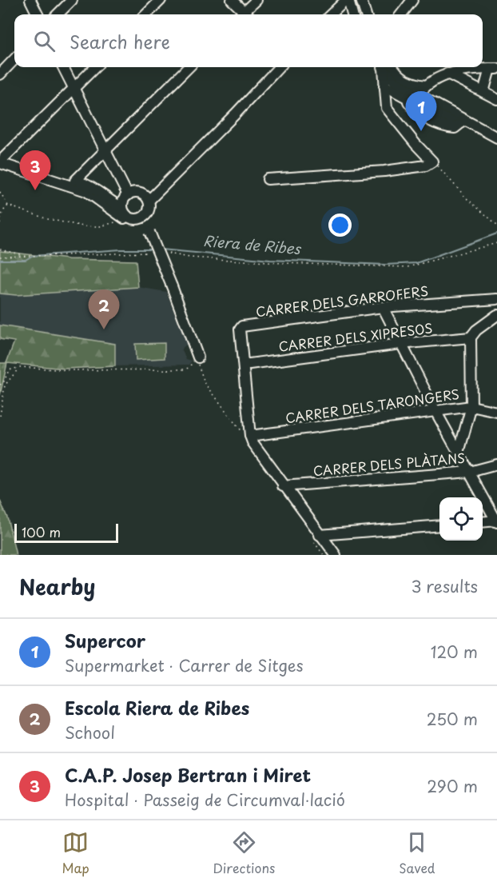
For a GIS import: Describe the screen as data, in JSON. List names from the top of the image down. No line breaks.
{"streets":{"street":["CARRER DELS GARROFERS","CARRER DELS XIPRESOS","CARRER DELS TARONGERS","CARRER DELS PLÀTANS"]},"crossings":[["CARRER DELS GARROFERS","CARRER DELS XIPRESOS"],["CARRER DELS GARROFERS","CARRER DELS TARONGERS"]],"water":["Riera de Ribes"],"scale_bar":"100 m","page":{"search":"Search here","pins":["1","3","2"],"scale":"100 m","heading":["Nearby","3 results"],"list":[{"mark":"1","name":"Supercor","note":"Supermarket · Carrer de Sitges","value":"120 m"},{"mark":"2","name":"Escola Riera de Ribes","note":"School","value":"250 m"},{"mark":"3","name":"C.A.P. Josep Bertran i Miret","note":"Hospital · Passeig de Circumval·lació","value":"290 m"}],"nav":["Map","Directions","Saved"]}}
